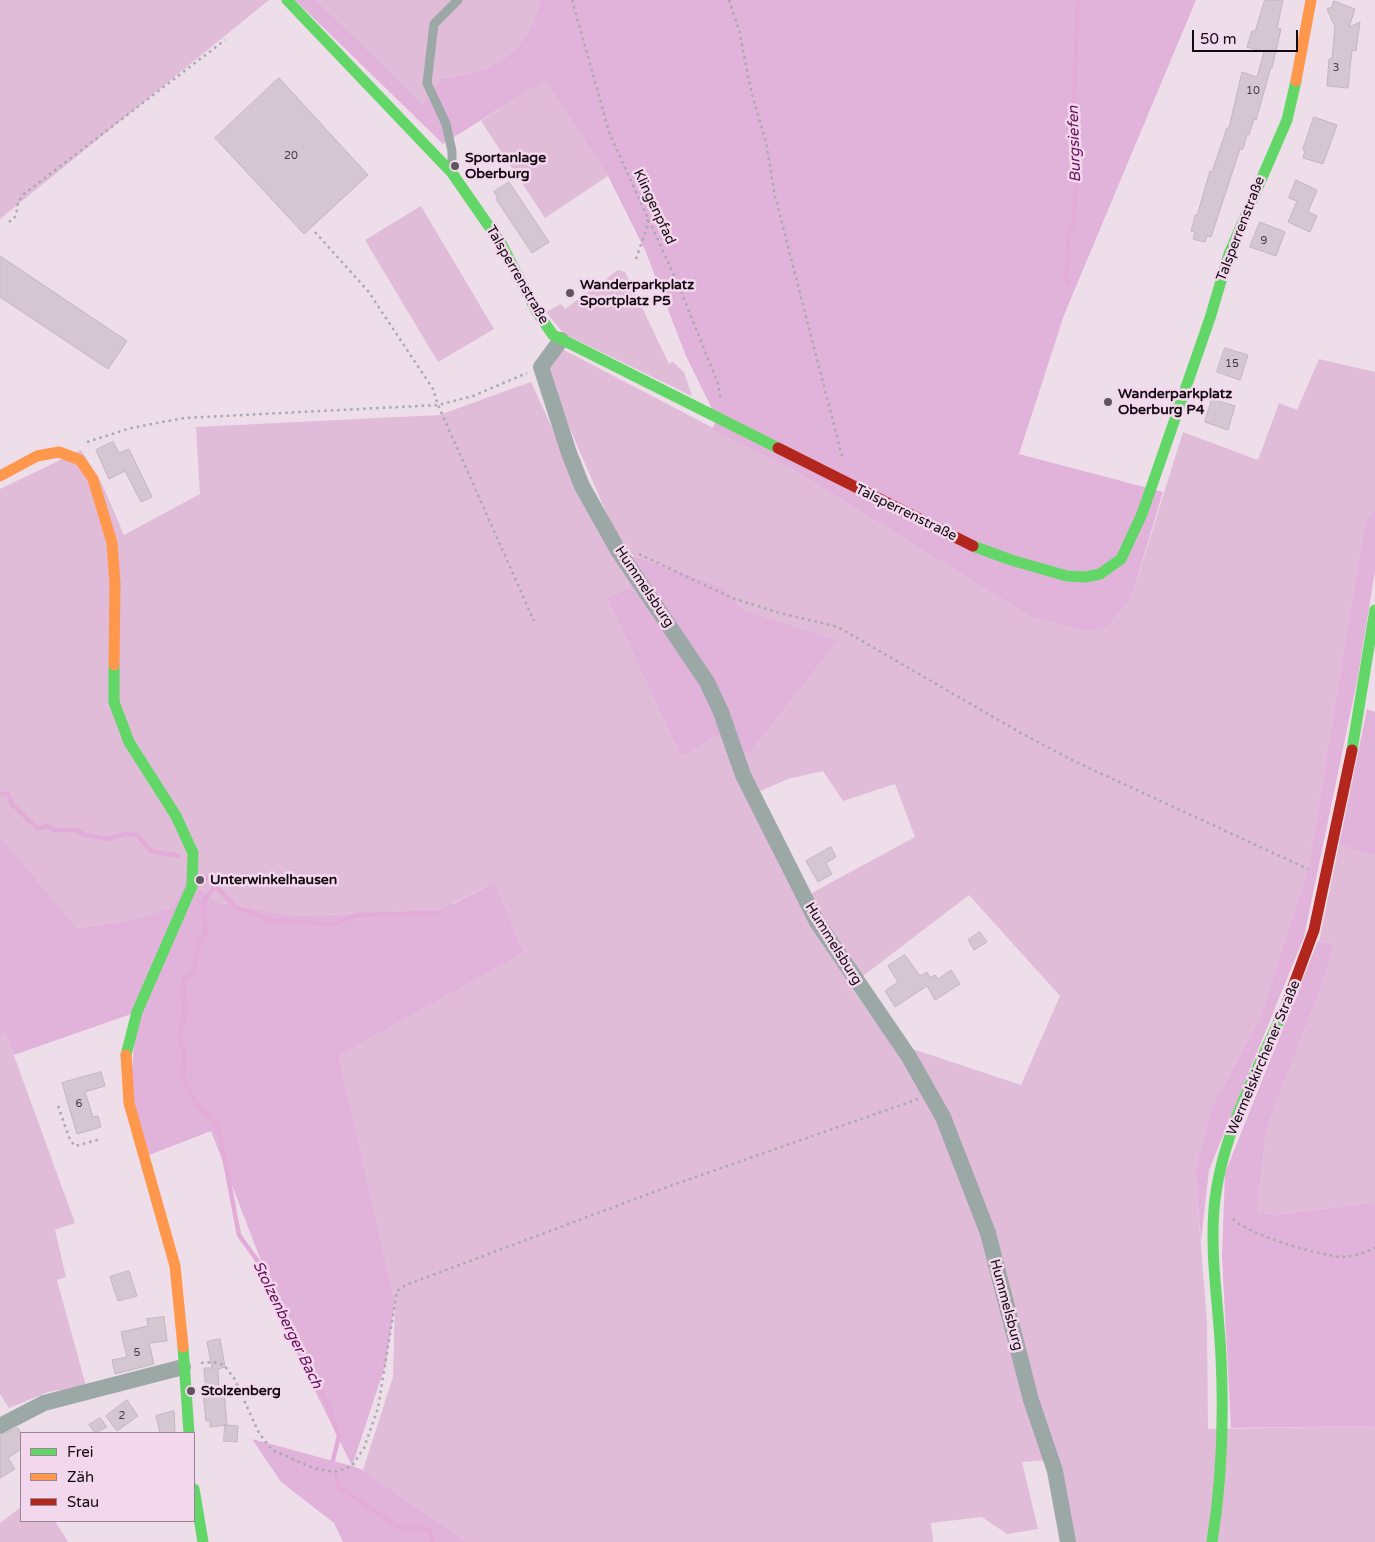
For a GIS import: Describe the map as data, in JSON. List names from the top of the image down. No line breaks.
{"streets":{"street":["Talsperrenstraße","Hummelsburg","Wermelskirchener Straße"],"path":["Klingenpfad"]},"crossings":[["Klingenpfad","Talsperrenstraße"]],"water":["Burgsiefen","Stolzenberger Bach"],"places":["Sportanlage Oberburg","Wanderparkplatz Sportplatz P5","Wanderparkplatz Oberburg P4","Unterwinkelhausen","Stolzenberg"],"house_numbers":["3","10","20","9","15","6","5","2"],"legend":["Frei","Zäh","Stau"],"scale_bar":"50 m"}
